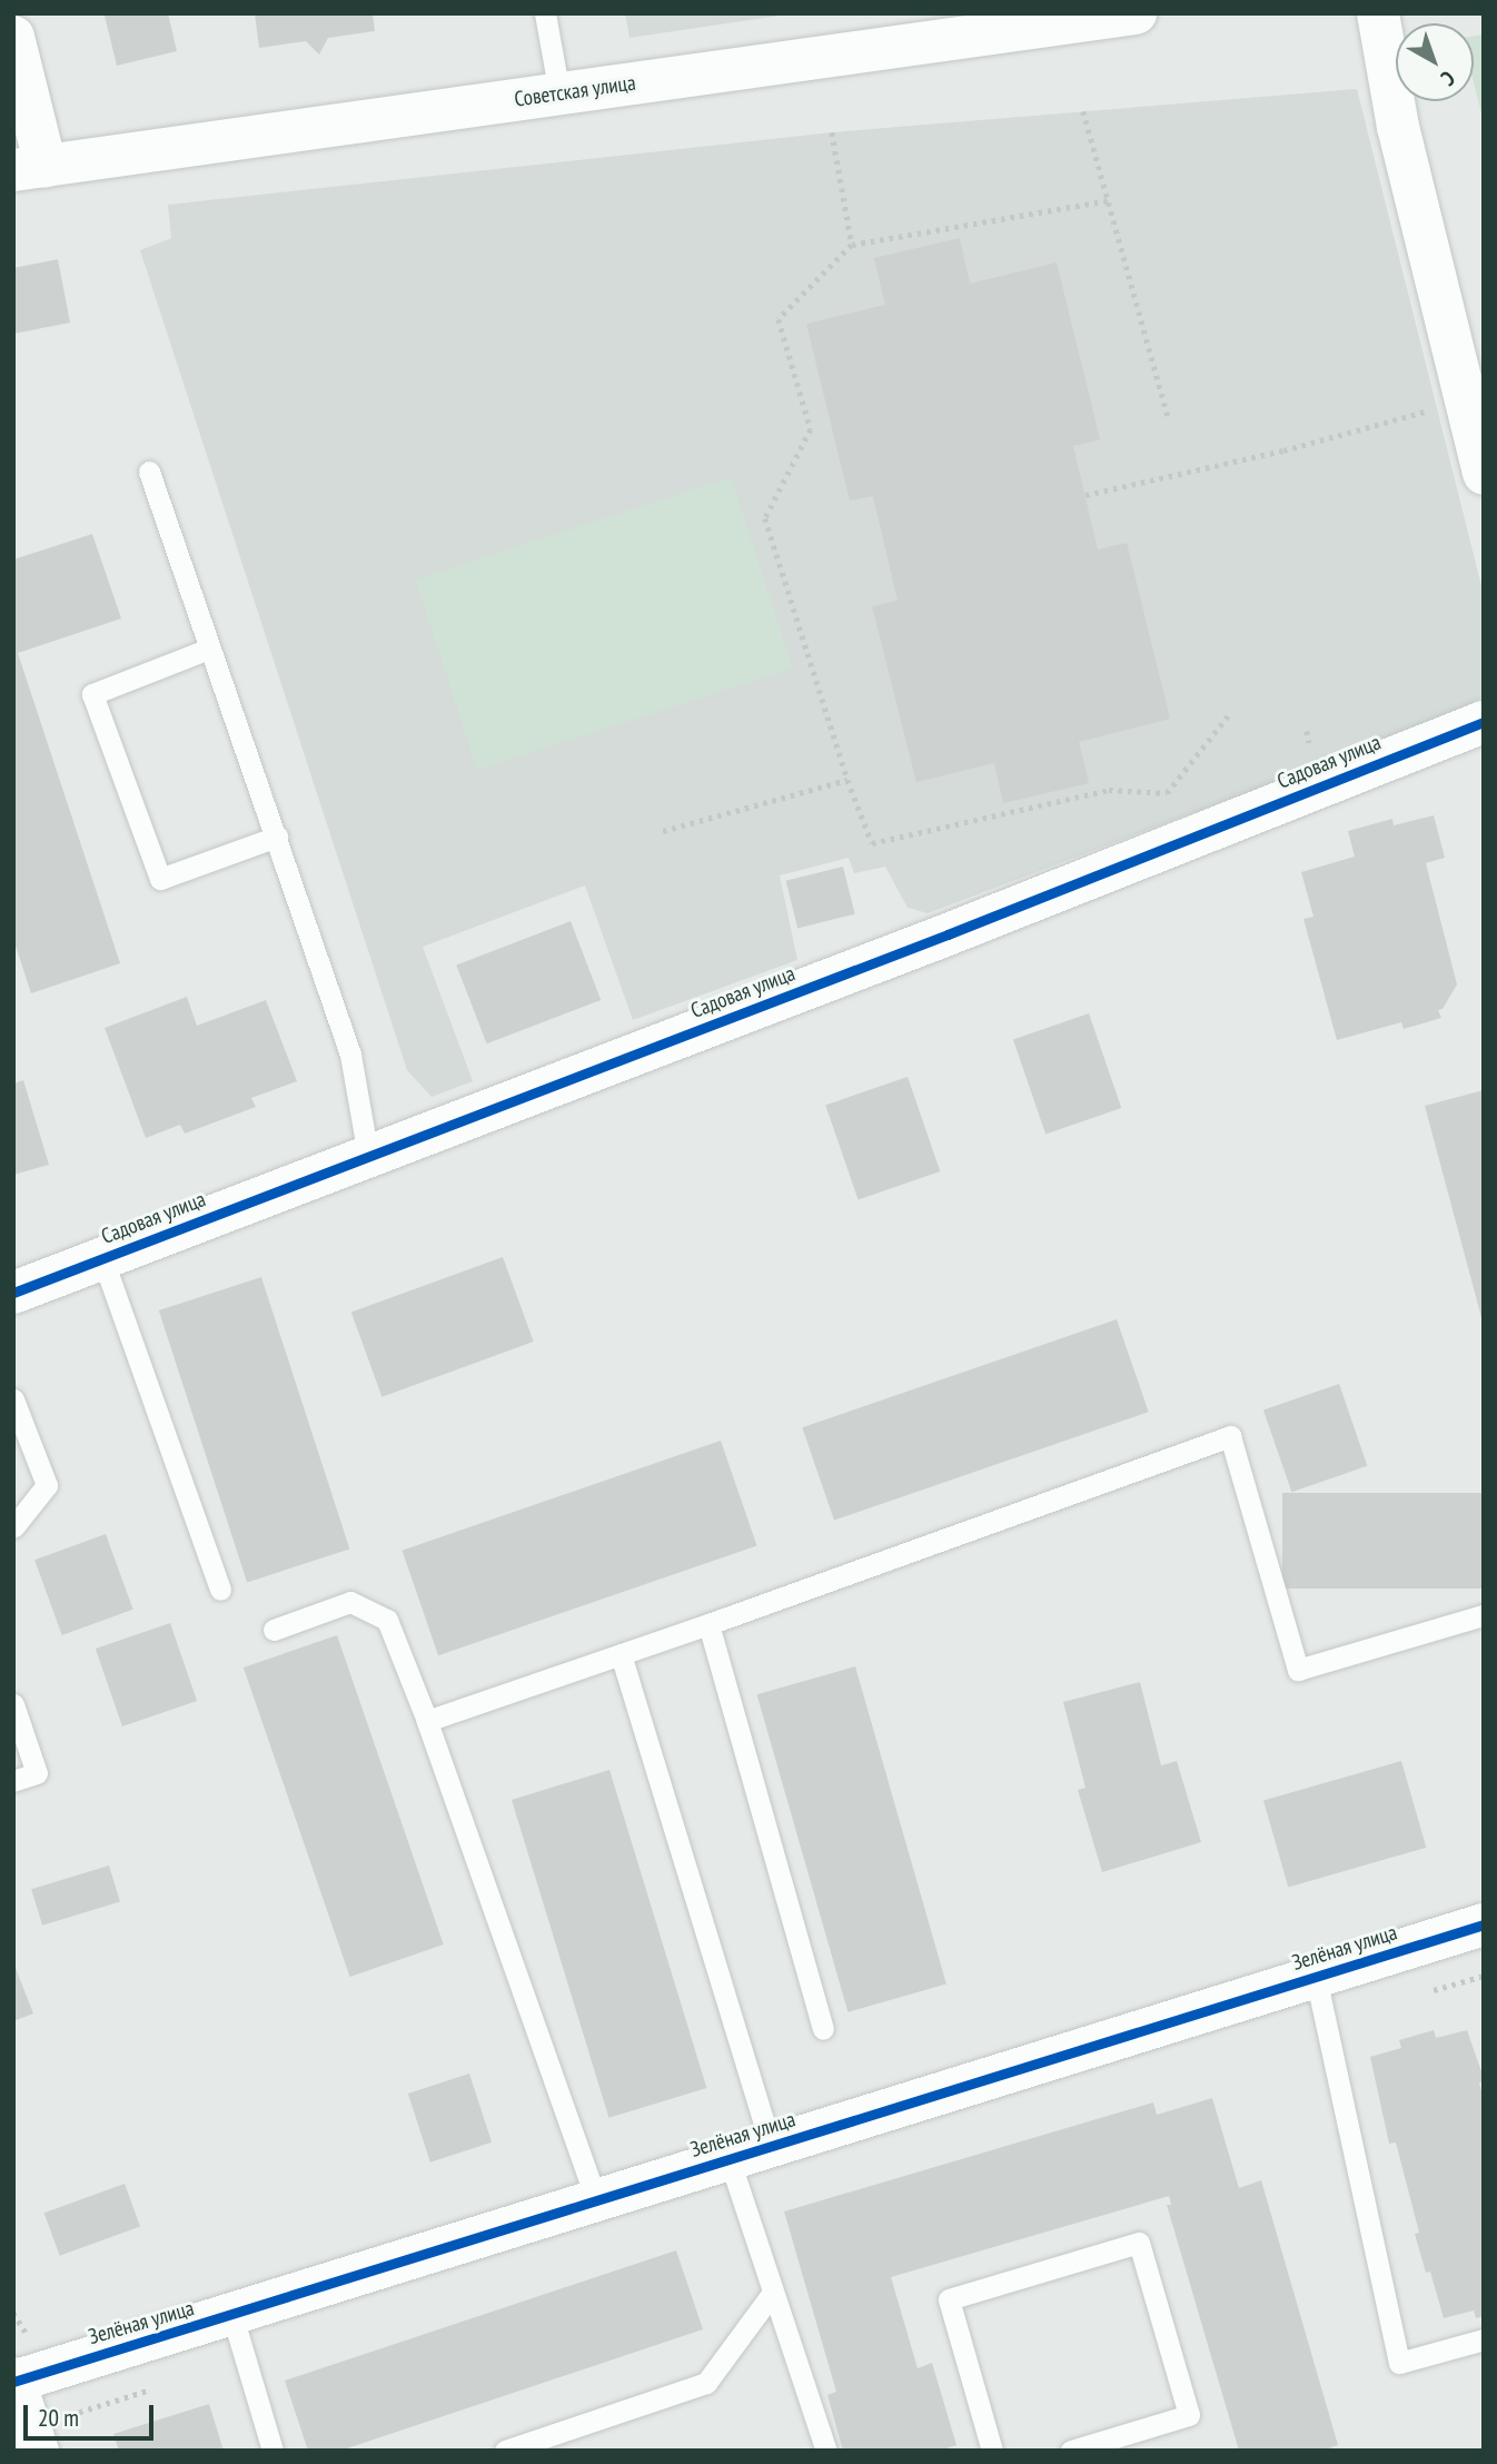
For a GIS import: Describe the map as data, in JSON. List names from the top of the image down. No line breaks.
{"streets":{"street":["Советская улица","Садовая улица","Зелёная улица"]},"scale_bar":"20 m","north":"bottom right"}
